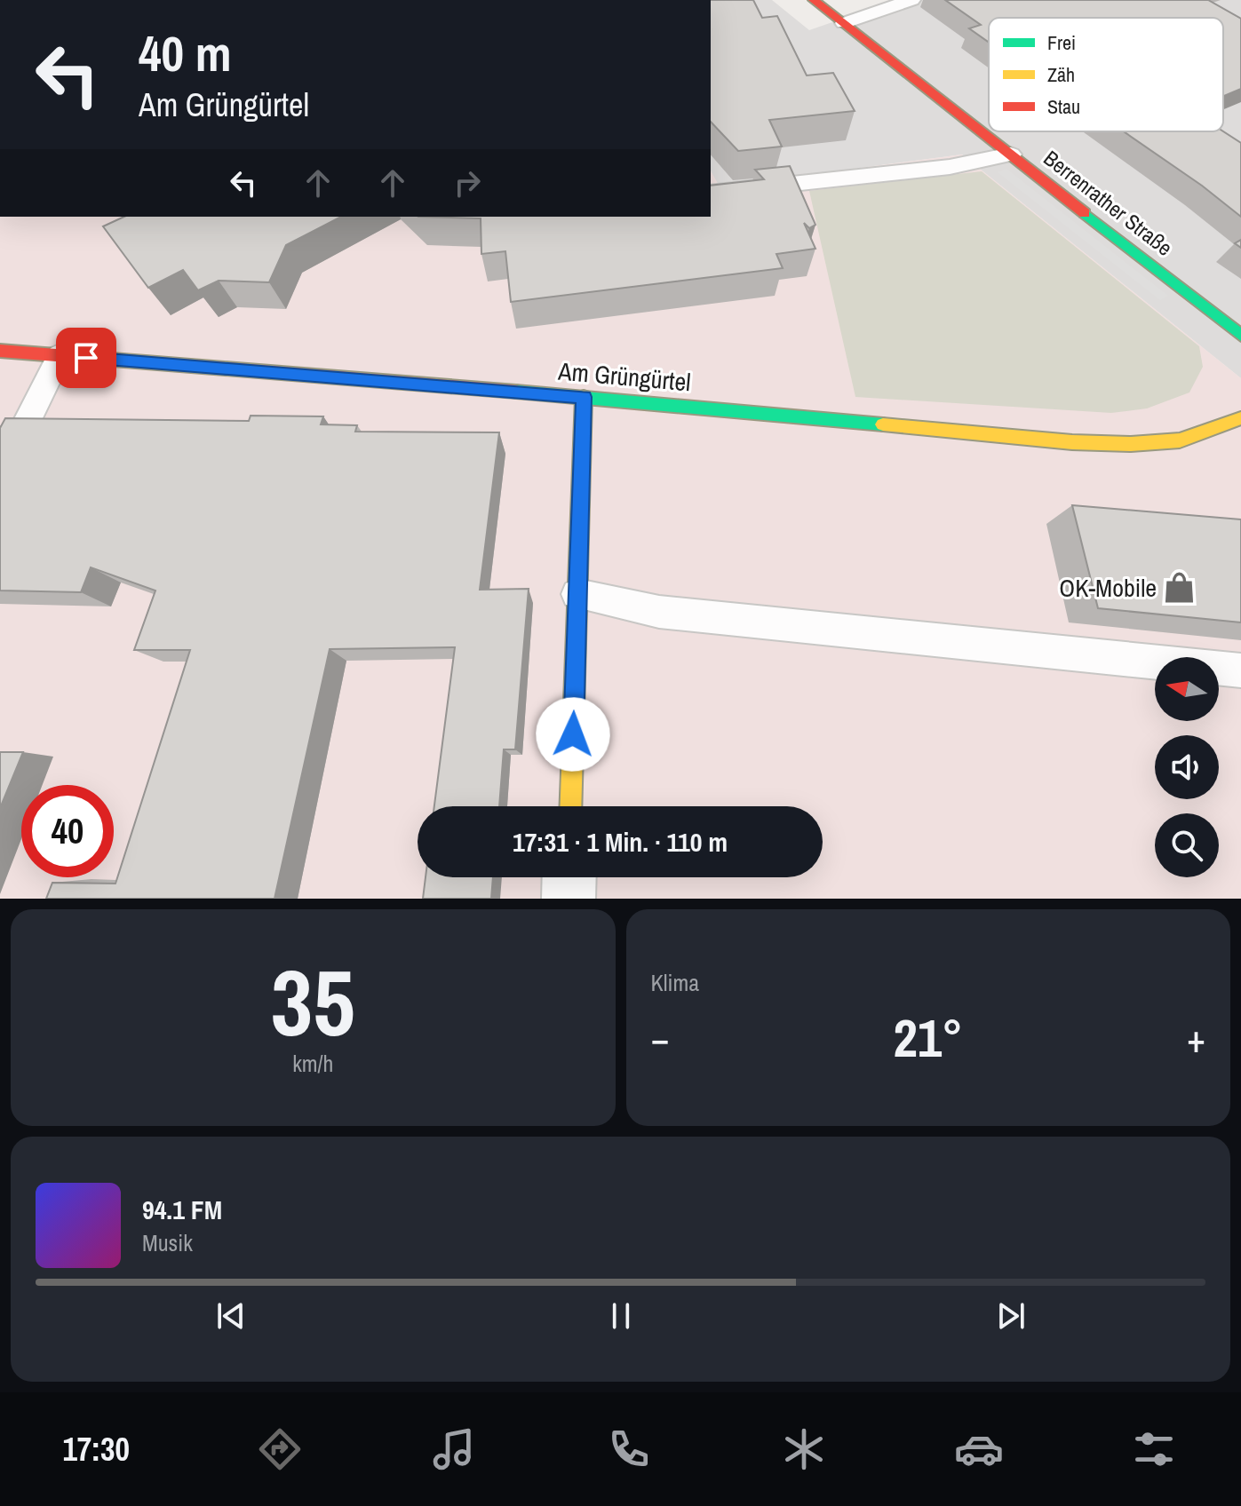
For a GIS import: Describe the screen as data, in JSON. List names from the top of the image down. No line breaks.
{"streets":{"street":["Berrenrather Straße","Am Grüngürtel"]},"places":{"shop":["OK-Mobile"]},"legend":["Frei","Zäh","Stau"],"north":"left","page":{"turn":["40 m","Am Grüngürtel"],"limit":"40","trip":"17:31 · 1 Min. · 110 m","tile":[["35","km/h"],"Klima"],"heat":["−","21°","+"],"song":["94.1 FM","Musik"],"tabs":"17:30"}}
